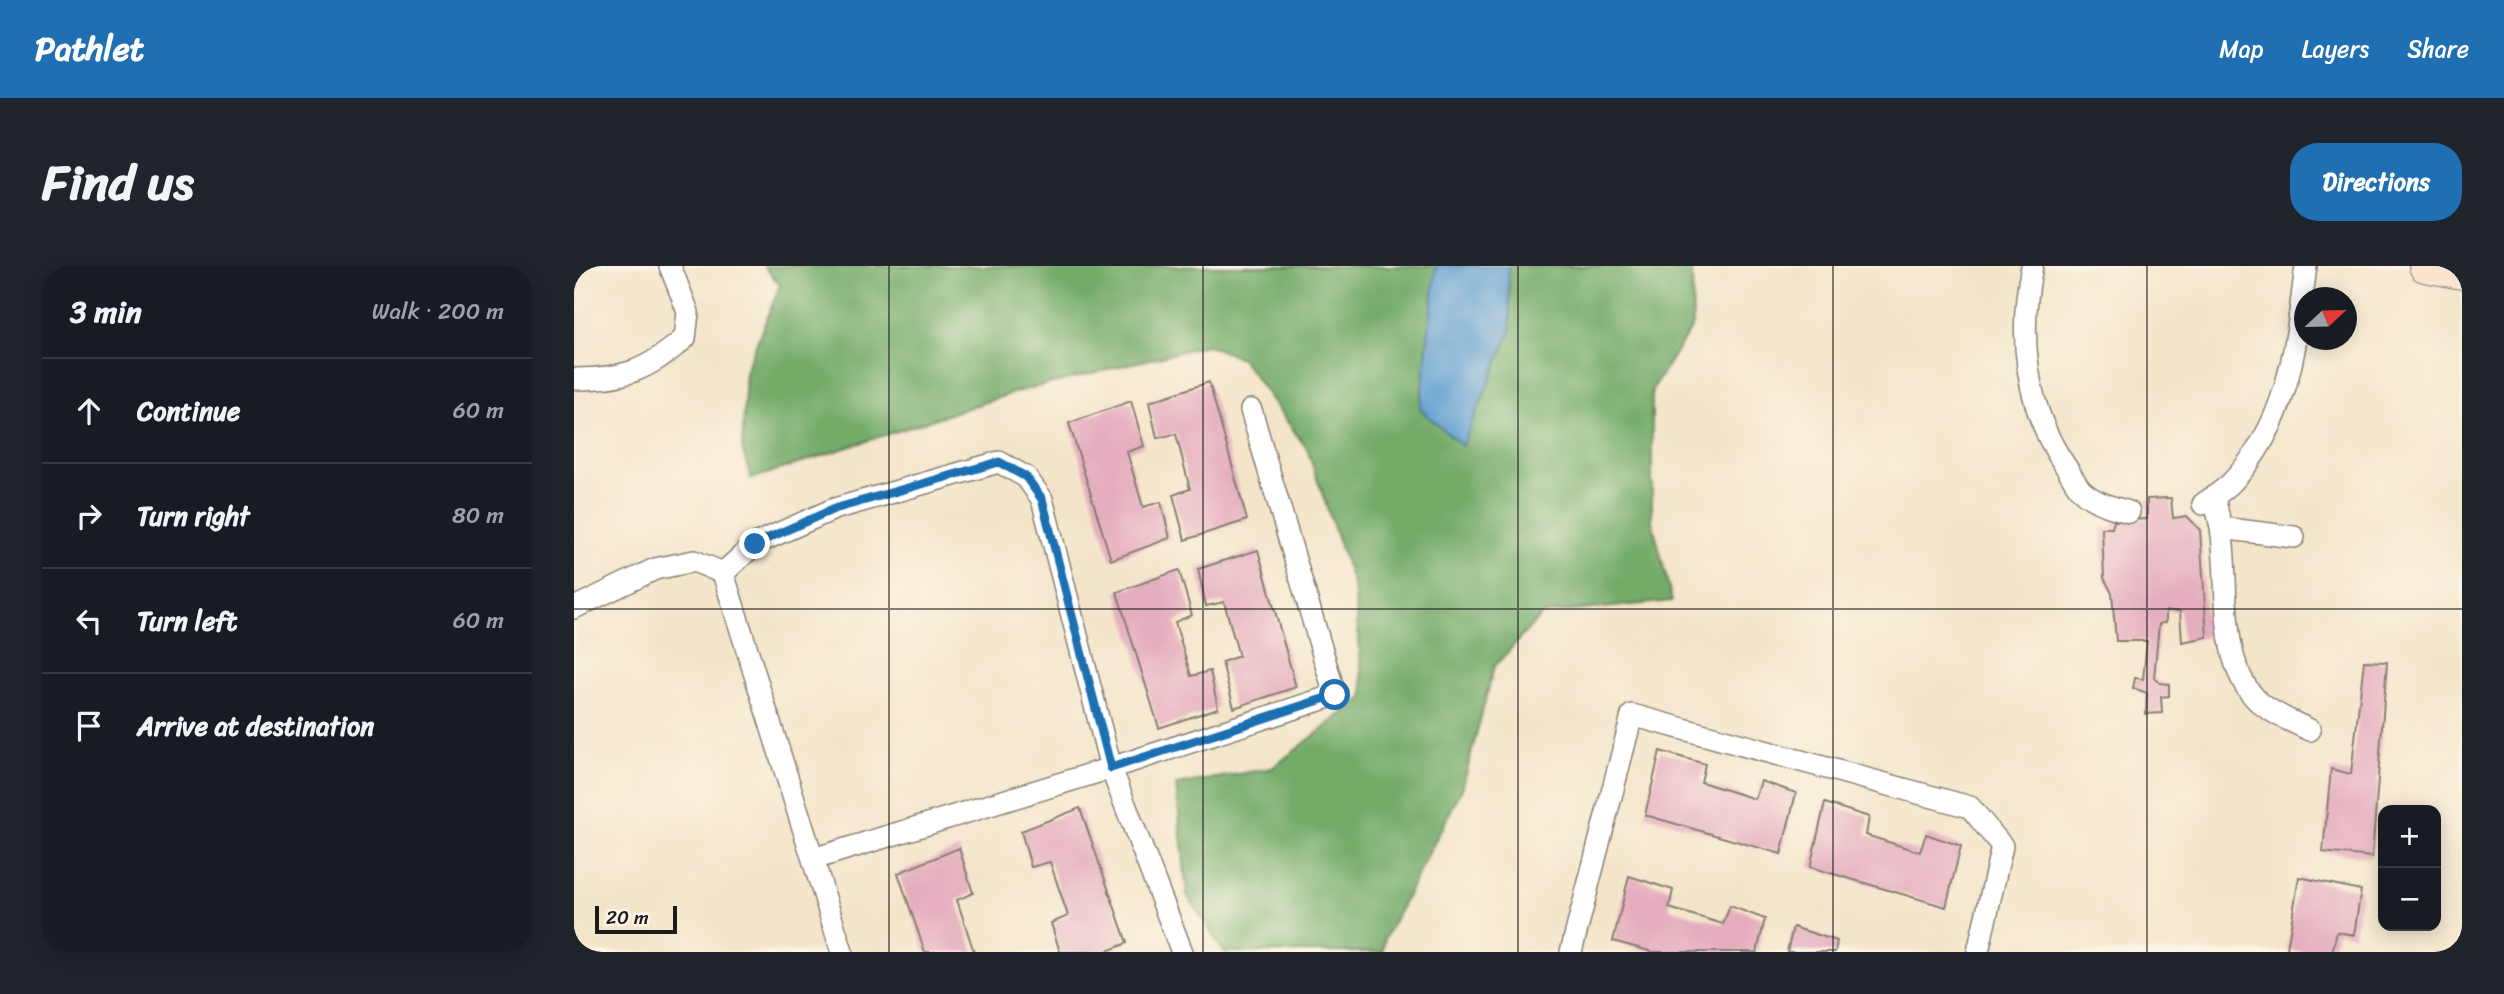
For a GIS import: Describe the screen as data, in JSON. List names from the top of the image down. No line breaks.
{"scale_bar":"20 m","north":"right","page":{"header":"Pathlet","nav":["Map","Layers","Share"],"title":"Find us","buttons":"Directions","heading":["3 min","Walk · 200 m"],"list":[["Continue","60 m"],["Turn right","80 m"],["Turn left","60 m"],"Arrive at destination"],"map_buttons":["+","−"],"scale":"20 m"}}
